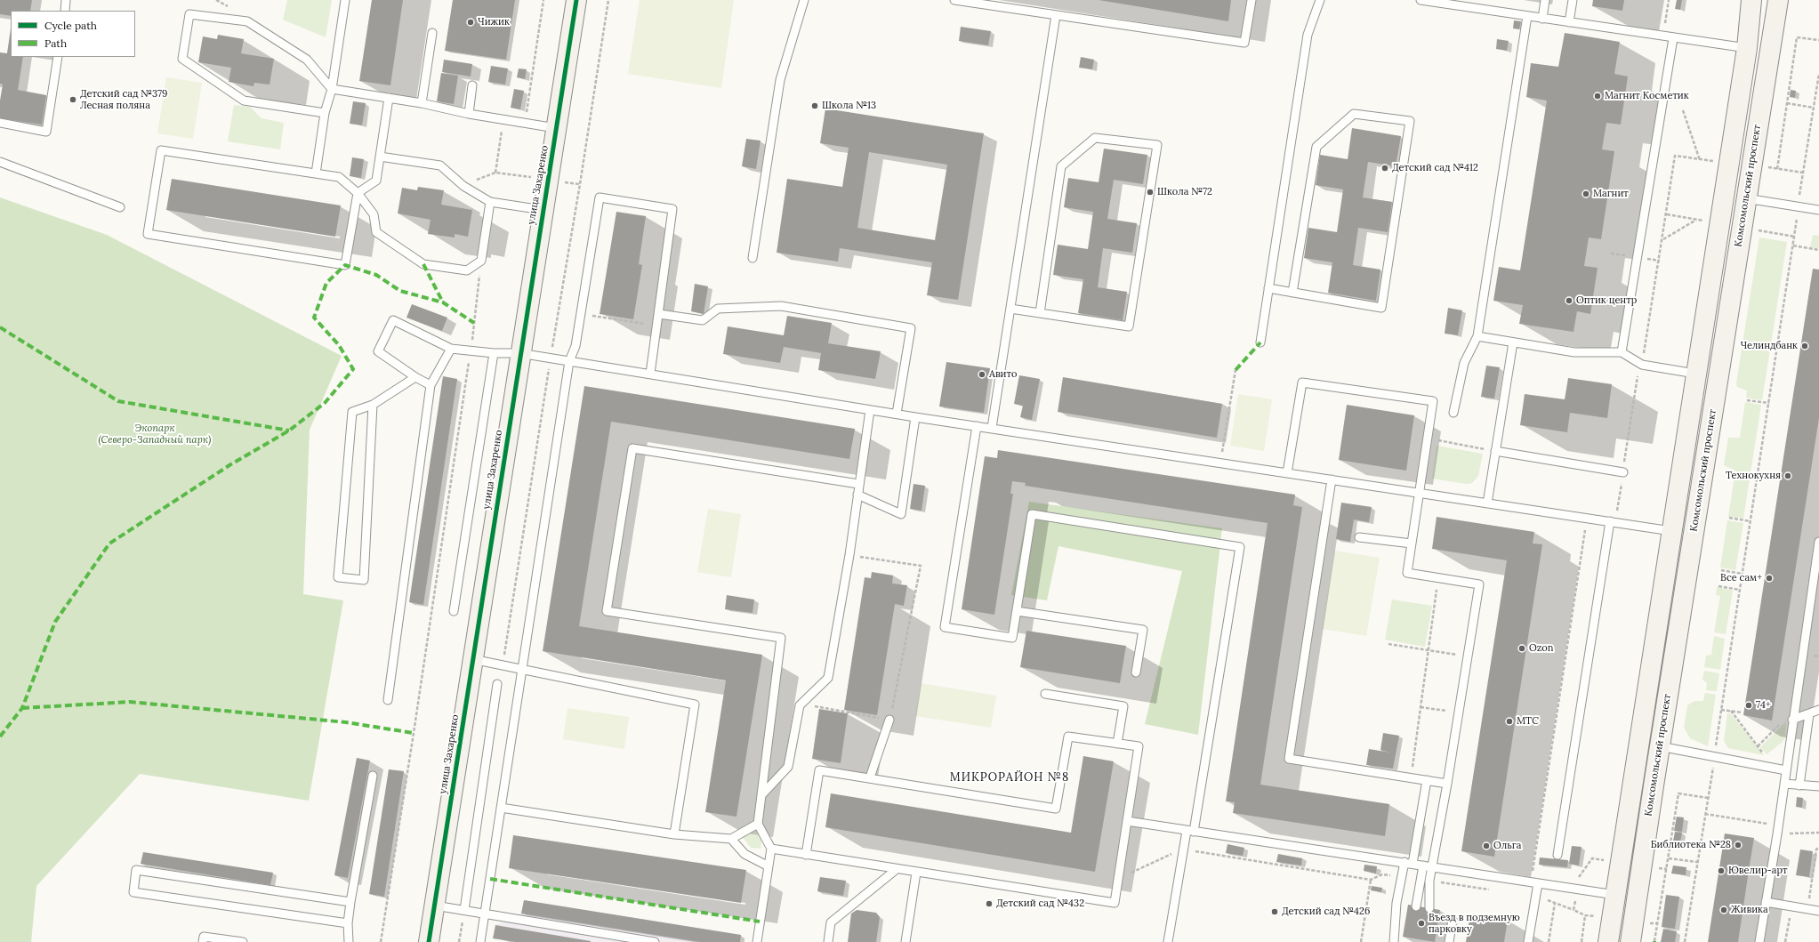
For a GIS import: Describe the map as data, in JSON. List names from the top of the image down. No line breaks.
{"streets":{"main road":["улица Захаренко","Комсомольский проспект"]},"districts":["МИКРОРАЙОН №8"],"parks":["Экопарк (Северо-Западный парк)"],"places":["Чижик","Магнит Косметик","Детский сад №379 Лесная поляна","Школа №13","Детский сад №412","Школа №72","Магнит","Оптик центр","Челиндбанк","Авито","Технокухня","Все сам+","Ozon","74+","МТС","Библиотека №28","Ольга","Ювелир-арт","Детский сад №432","Живика","Детский сад №426","Въезд в подземную парковку"],"legend":["Cycle path","Path"]}
